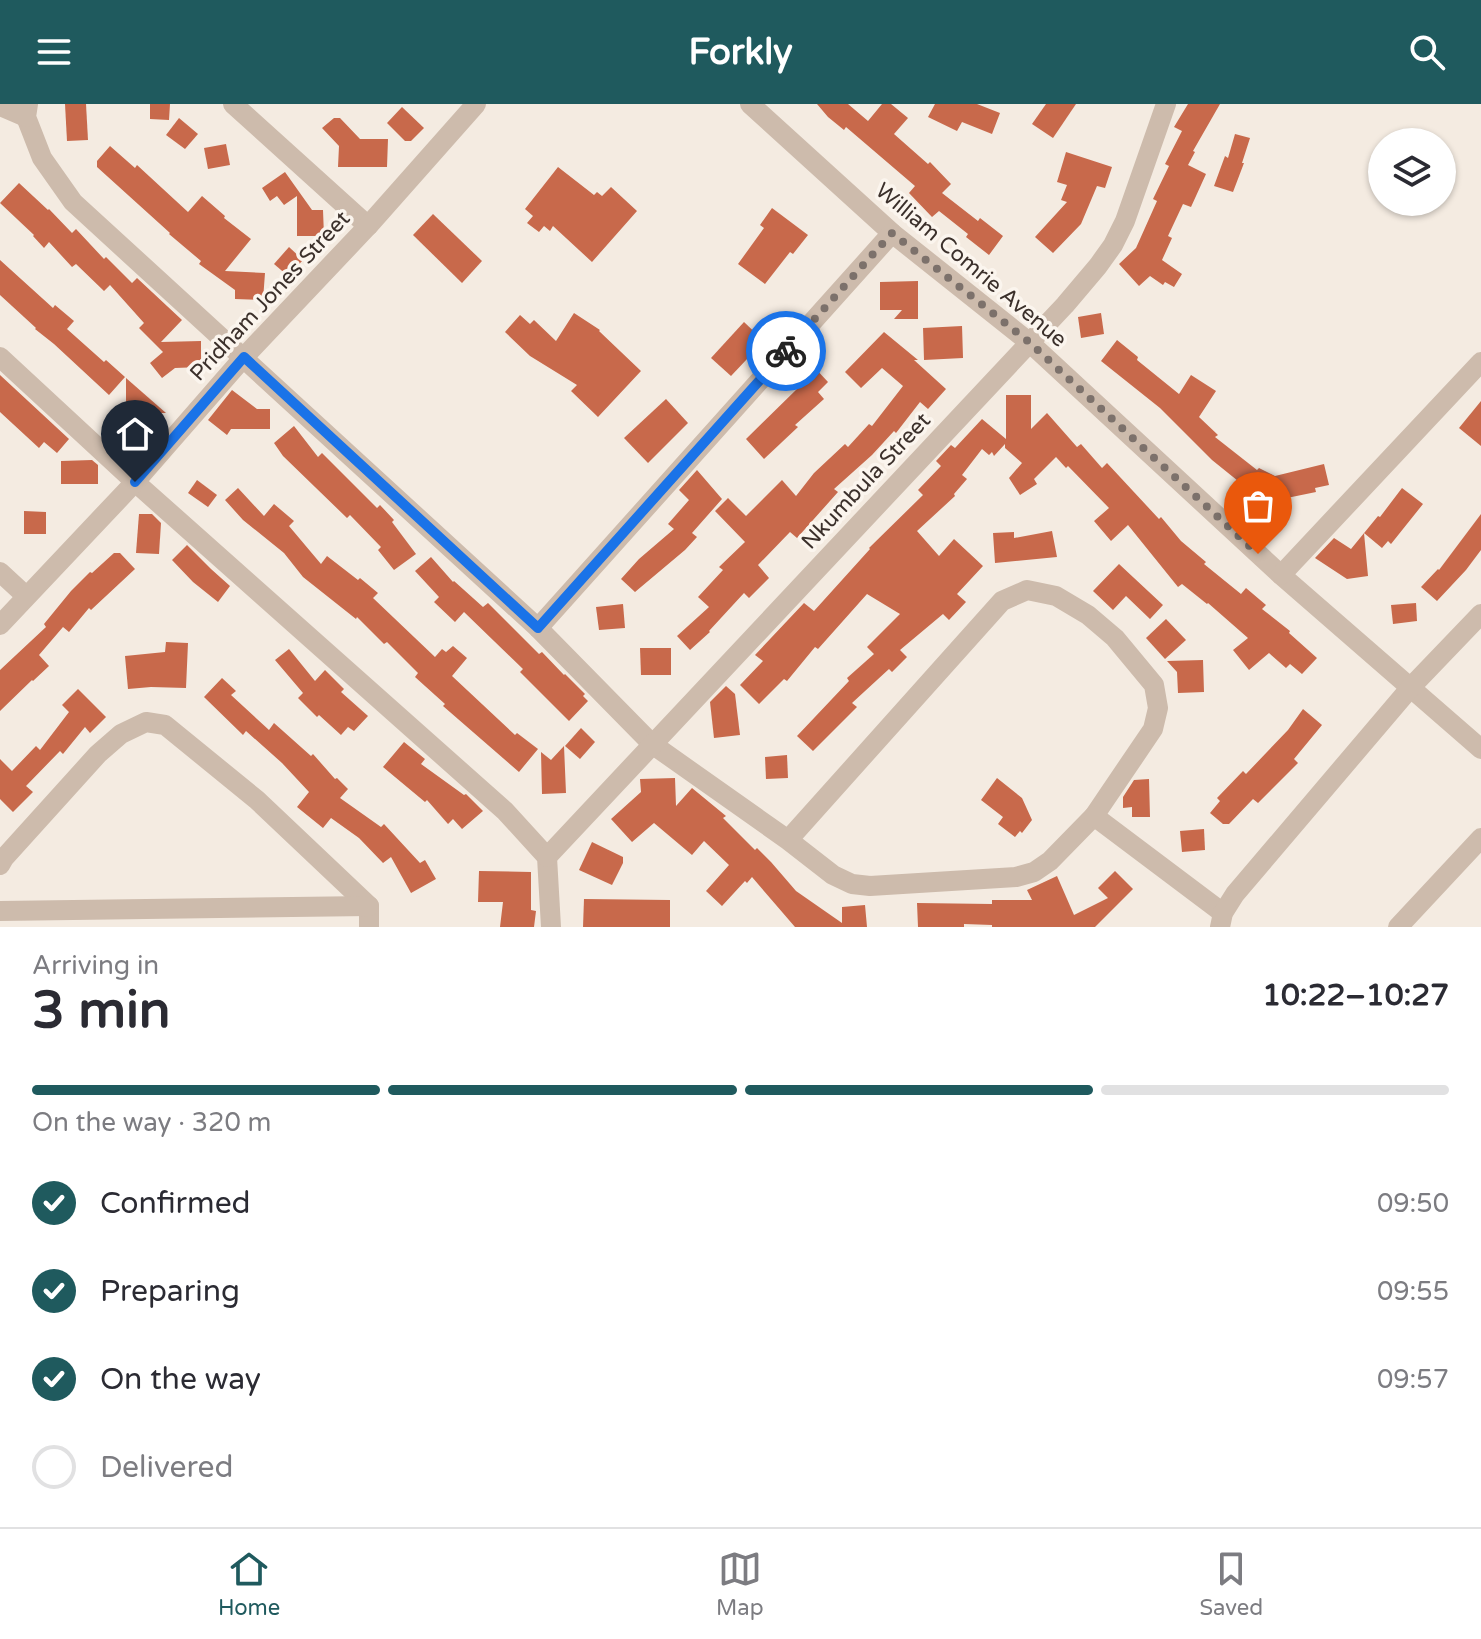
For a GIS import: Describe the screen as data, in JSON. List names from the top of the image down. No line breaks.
{"streets":{"street":["William Comrie Avenue","Pridham Jones Street","Nkumbula Street"]},"crossings":[["William Comrie Avenue","Nkumbula Street"]],"page":{"header":"Forkly","heading":["3 min","Arriving in","10:22–10:27"],"bar":"On the way · 320 m","list":[["Confirmed","09:50"],["Preparing","09:55"],["On the way","09:57"],"Delivered"],"tabs":["Home","Map","Saved"]}}
